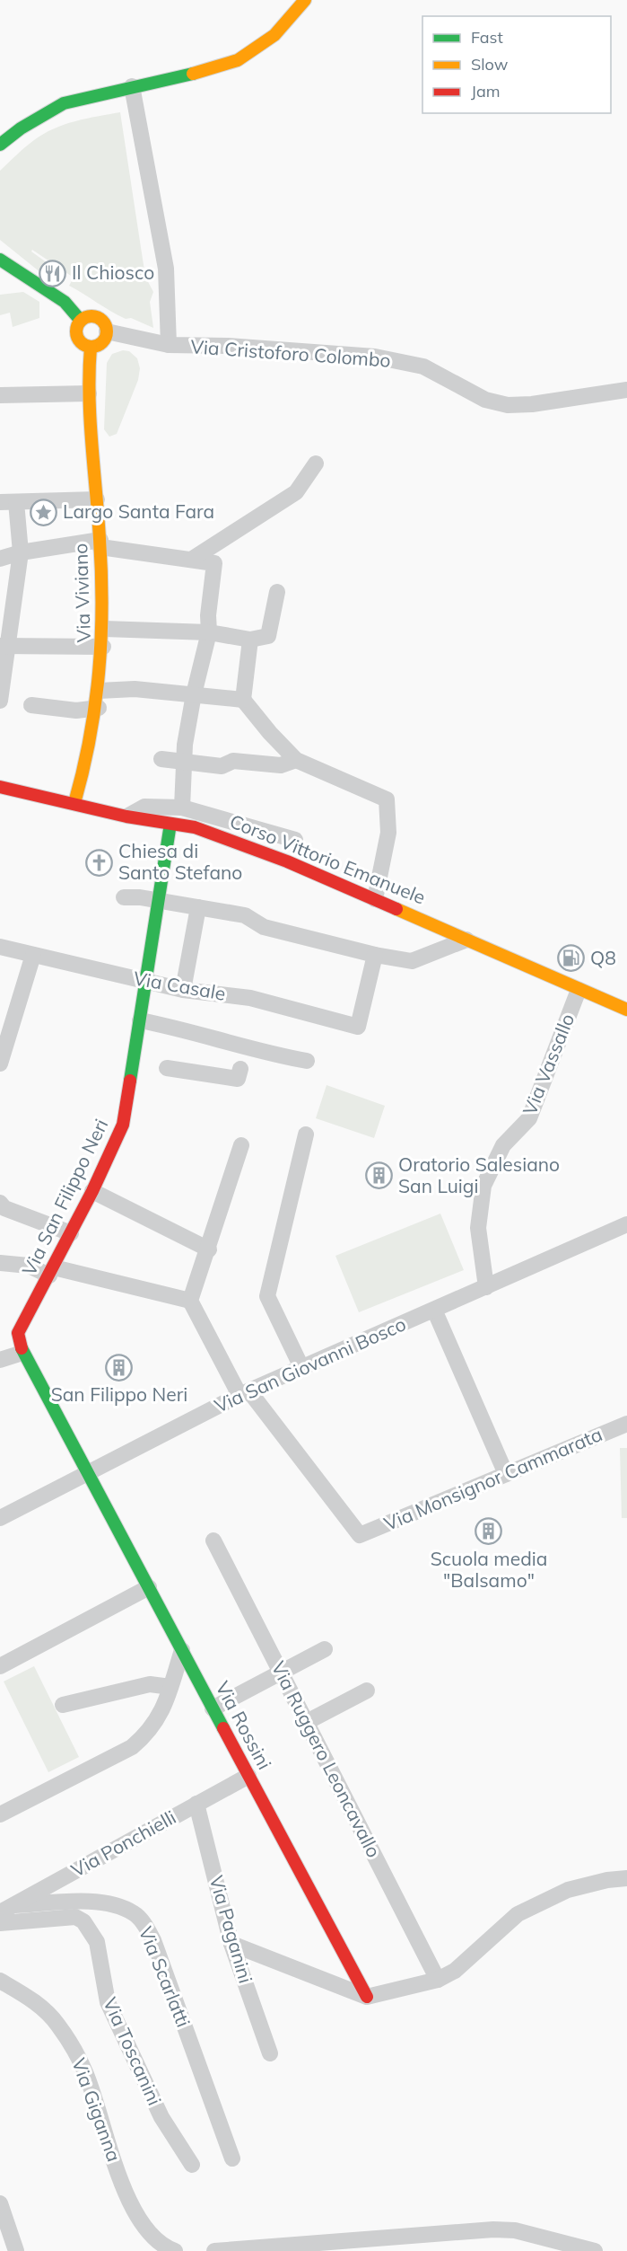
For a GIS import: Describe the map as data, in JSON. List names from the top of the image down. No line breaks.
{"streets":{"main road":["Via Viviano","Corso Vittorio Emanuele","Via San Filippo Neri","Via Rossini"],"street":["Via Cristoforo Colombo","Via Casale","Via Vassallo","Via San Giovanni Bosco","Via Monsignor Cammarata","Via Ruggero Leoncavallo","Via Ponchielli","Via Paganini","Via Scarlatti","Via Toscanini","Via Giganna"]},"crossings":[["Via Cristoforo Colombo","Via Viviano"],["Via Viviano","Corso Vittorio Emanuele"],["Corso Vittorio Emanuele","Via Vassallo"],["Corso Vittorio Emanuele","Via San Filippo Neri"],["Via Casale","Via San Filippo Neri"],["Via Vassallo","Via San Giovanni Bosco"],["Via San Filippo Neri","Via San Giovanni Bosco"],["Via San Filippo Neri","Via Rossini"],["Via San Giovanni Bosco","Via Monsignor Cammarata"],["Via San Giovanni Bosco","Via Rossini"],["Via Rossini","Via Ponchielli"],["Via Ponchielli","Via Paganini"],["Via Ponchielli","Via Scarlatti"]],"places":{"restaurant":["Il Chiosco"],"place":["Largo Santa Fara"],"church":["Chiesa di Santo Stefano"],"fuel station":["Q8"],"building":["Oratorio Salesiano San Luigi","San Filippo Neri","Scuola media \"Balsamo\""]},"legend":["Fast","Slow","Jam"]}
